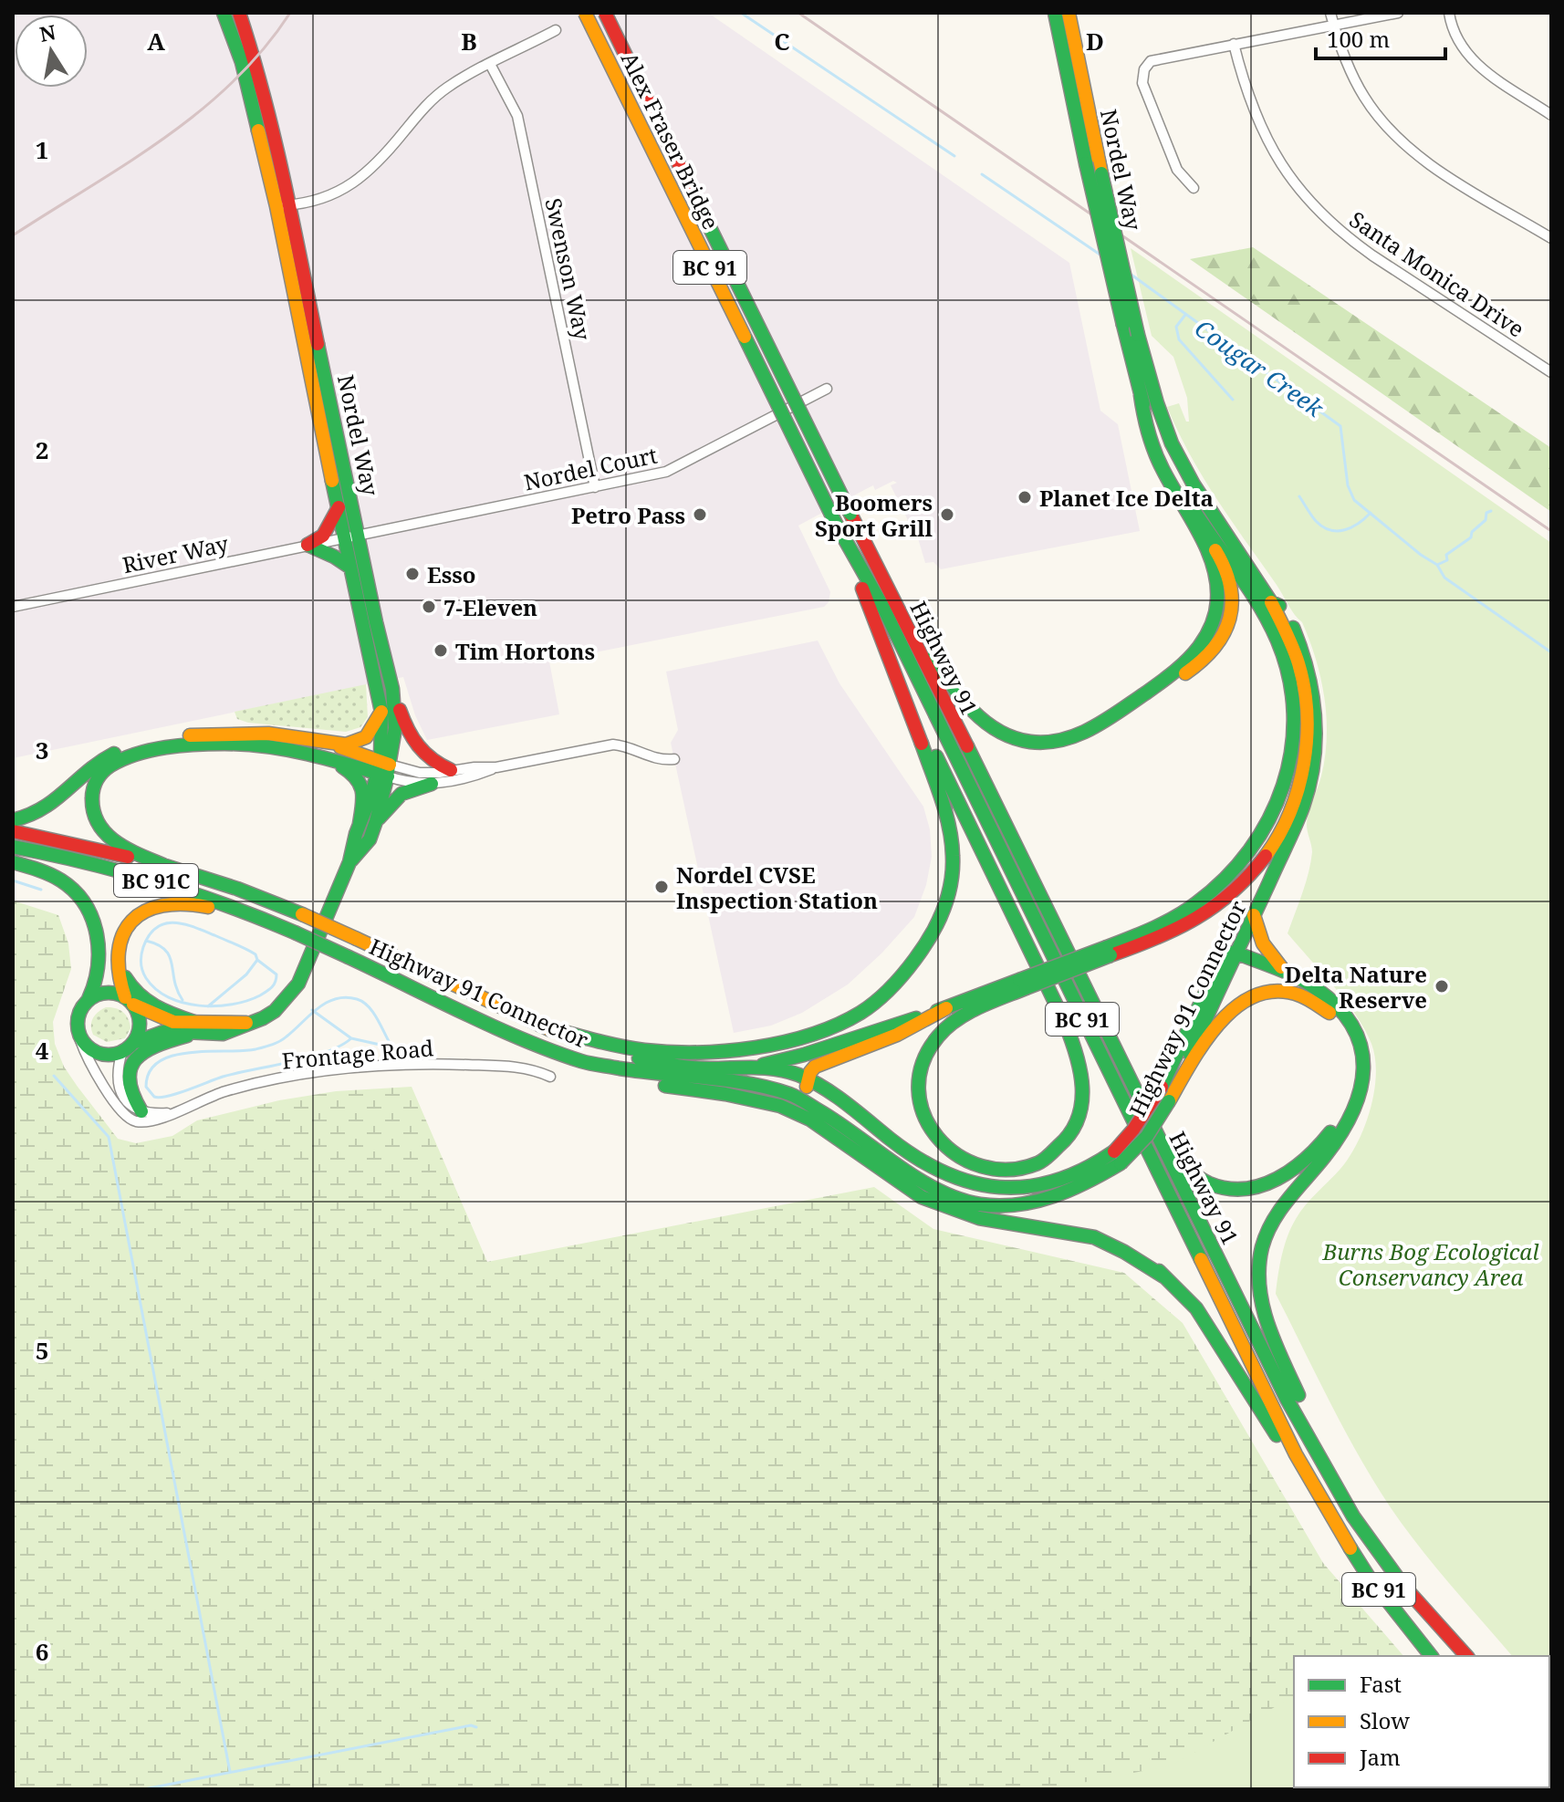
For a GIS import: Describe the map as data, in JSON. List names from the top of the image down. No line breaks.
{"streets":{"main road":["Alex Fraser Bridge","Nordel Way","BC 91","Highway 91","BC 91C","Highway 91 Connector"],"street":["Swenson Way","Santa Monica Drive","Nordel Court","River Way","Frontage Road"]},"crossings":[["Alex Fraser Bridge","Highway 91"],["Nordel Way","Nordel Court"],["Nordel Way","River Way"],["Nordel Way","Highway 91 Connector"],["Nordel Way","Frontage Road"],["Swenson Way","Nordel Court"],["Nordel Court","River Way"]],"water":["Cougar Creek"],"parks":["Burns Bog Ecological Conservancy Area"],"places":["Planet Ice Delta","Petro Pass","Boomers Sport Grill","Esso","7-Eleven","Tim Hortons","Nordel CVSE Inspection Station","Delta Nature Reserve"],"legend":["Fast","Slow","Jam"],"scale_bar":"100 m","north":"top","grid":{"columns":["A","B","C","D"],"rows":["1","2","3","4","5","6"]}}
